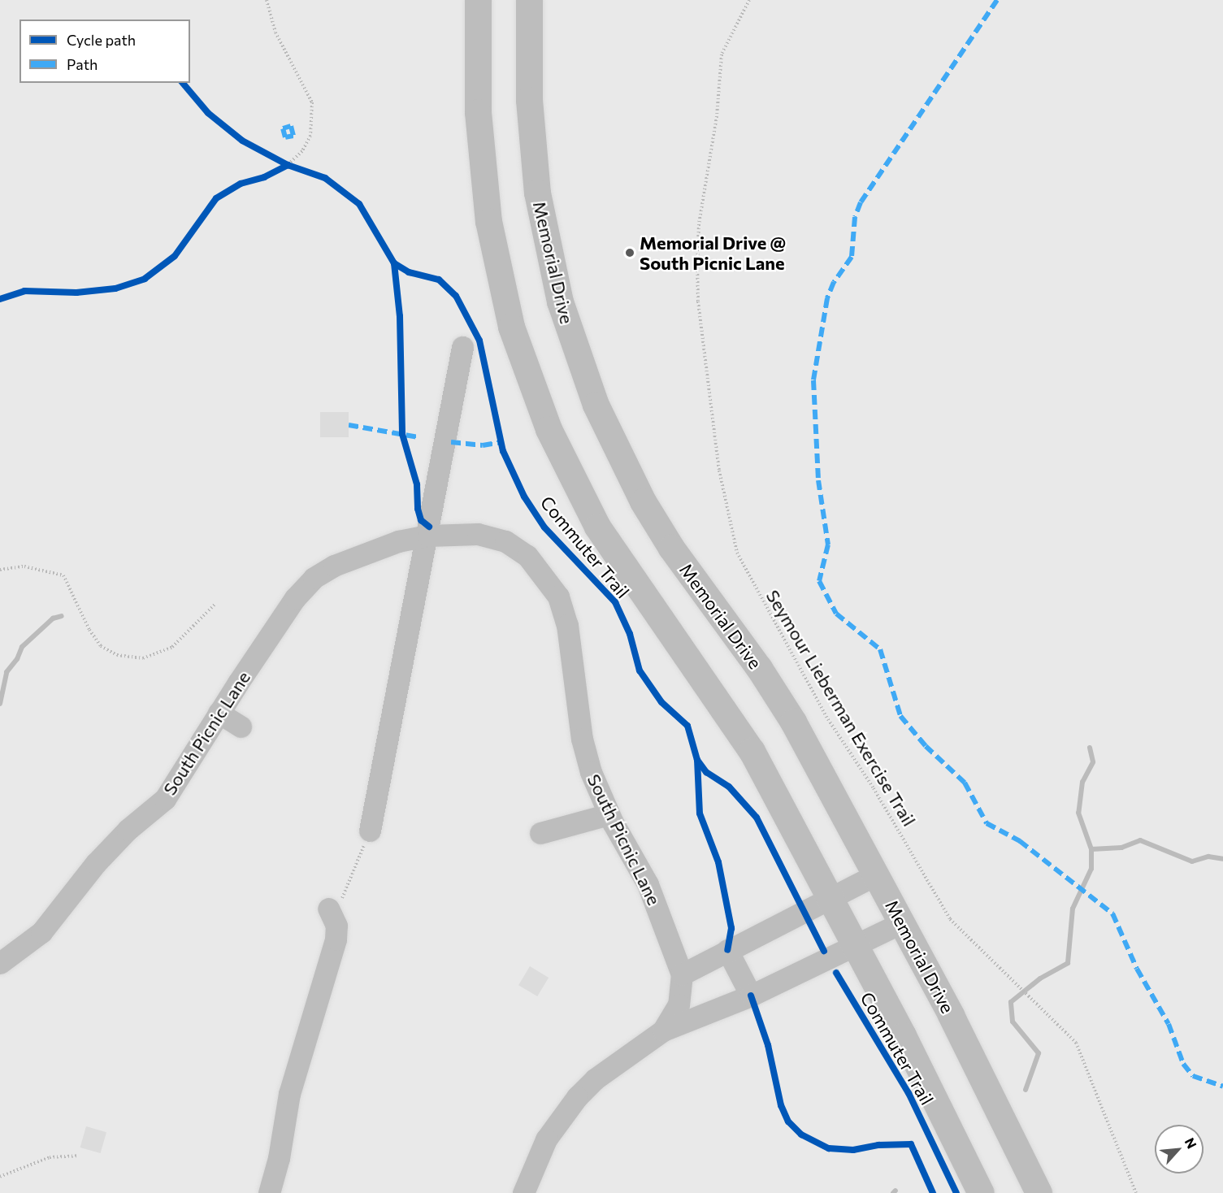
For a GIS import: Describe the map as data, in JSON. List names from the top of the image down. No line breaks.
{"streets":{"main road":["Memorial Drive"],"street":["South Picnic Lane"],"path":["Seymour Lieberman Exercise Trail"],"cycle path":["Commuter Trail"]},"crossings":[["Memorial Drive","South Picnic Lane"]],"places":["Memorial Drive @ South Picnic Lane"],"legend":["Cycle path","Path"],"north":"top right"}
